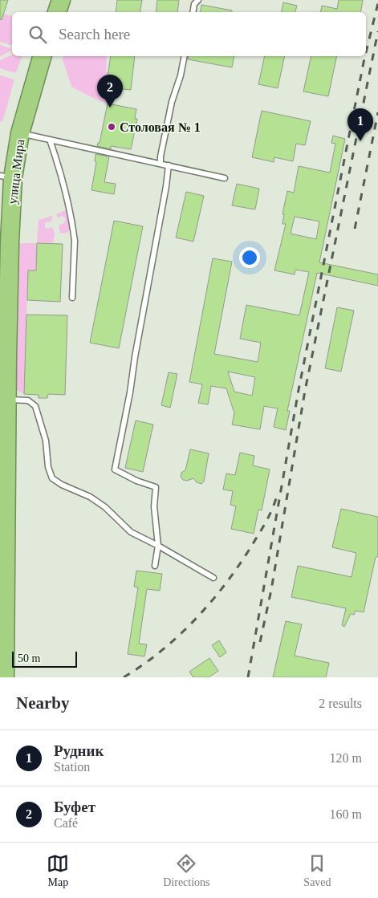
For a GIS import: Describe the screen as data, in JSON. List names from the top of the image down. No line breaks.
{"streets":{"highway":["улица Мира"]},"places":["Столовая № 1"],"scale_bar":"50 m","page":{"search":"Search here","pins":["2","1"],"scale":"50 m","heading":["Nearby","2 results"],"list":[{"mark":"1","name":"Рудник","note":"Station","value":"120 m"},{"mark":"2","name":"Буфет","note":"Café","value":"160 m"}],"nav":["Map","Directions","Saved"]}}
